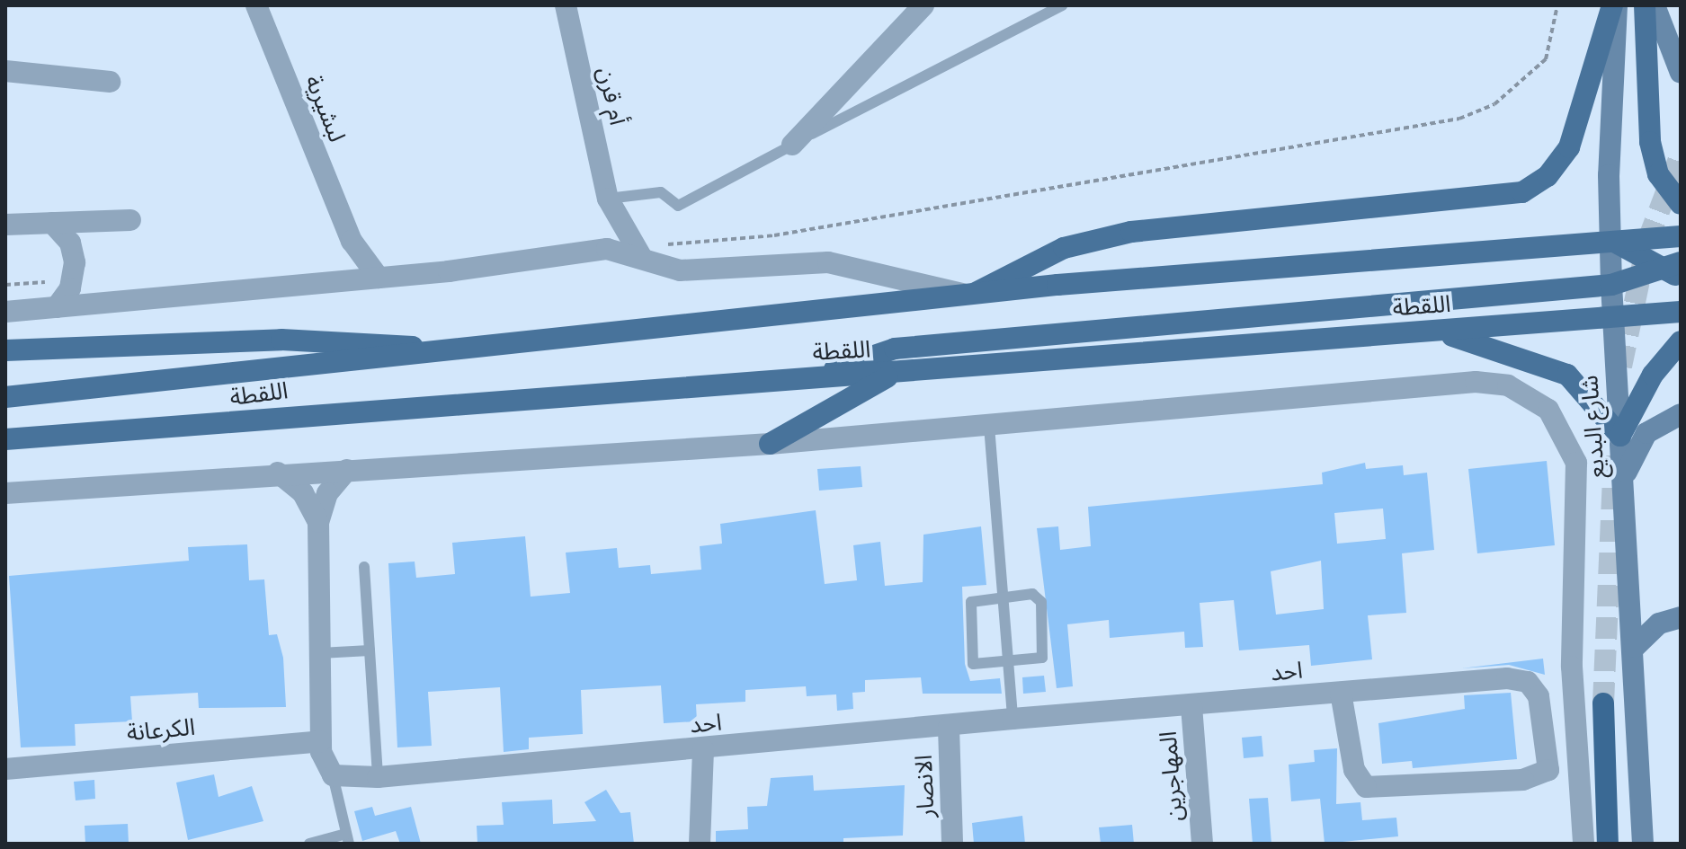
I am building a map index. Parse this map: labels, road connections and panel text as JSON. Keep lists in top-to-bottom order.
{
  "streets": {
    "main road": ["اللقطة", "شارع البديع"],
    "street": [
      "أم قرن",
      "لبشيرية",
      "احد",
      "الكرعانة",
      "المهاجرين",
      "الانصار"
    ]
  },
  "crossings": [
    ["أم قرن", "اللقطة"],
    ["لبشيرية", "اللقطة"],
    ["اللقطة", "شارع البديع"],
    ["احد", "المهاجرين"],
    ["احد", "الانصار"]
  ]
}
